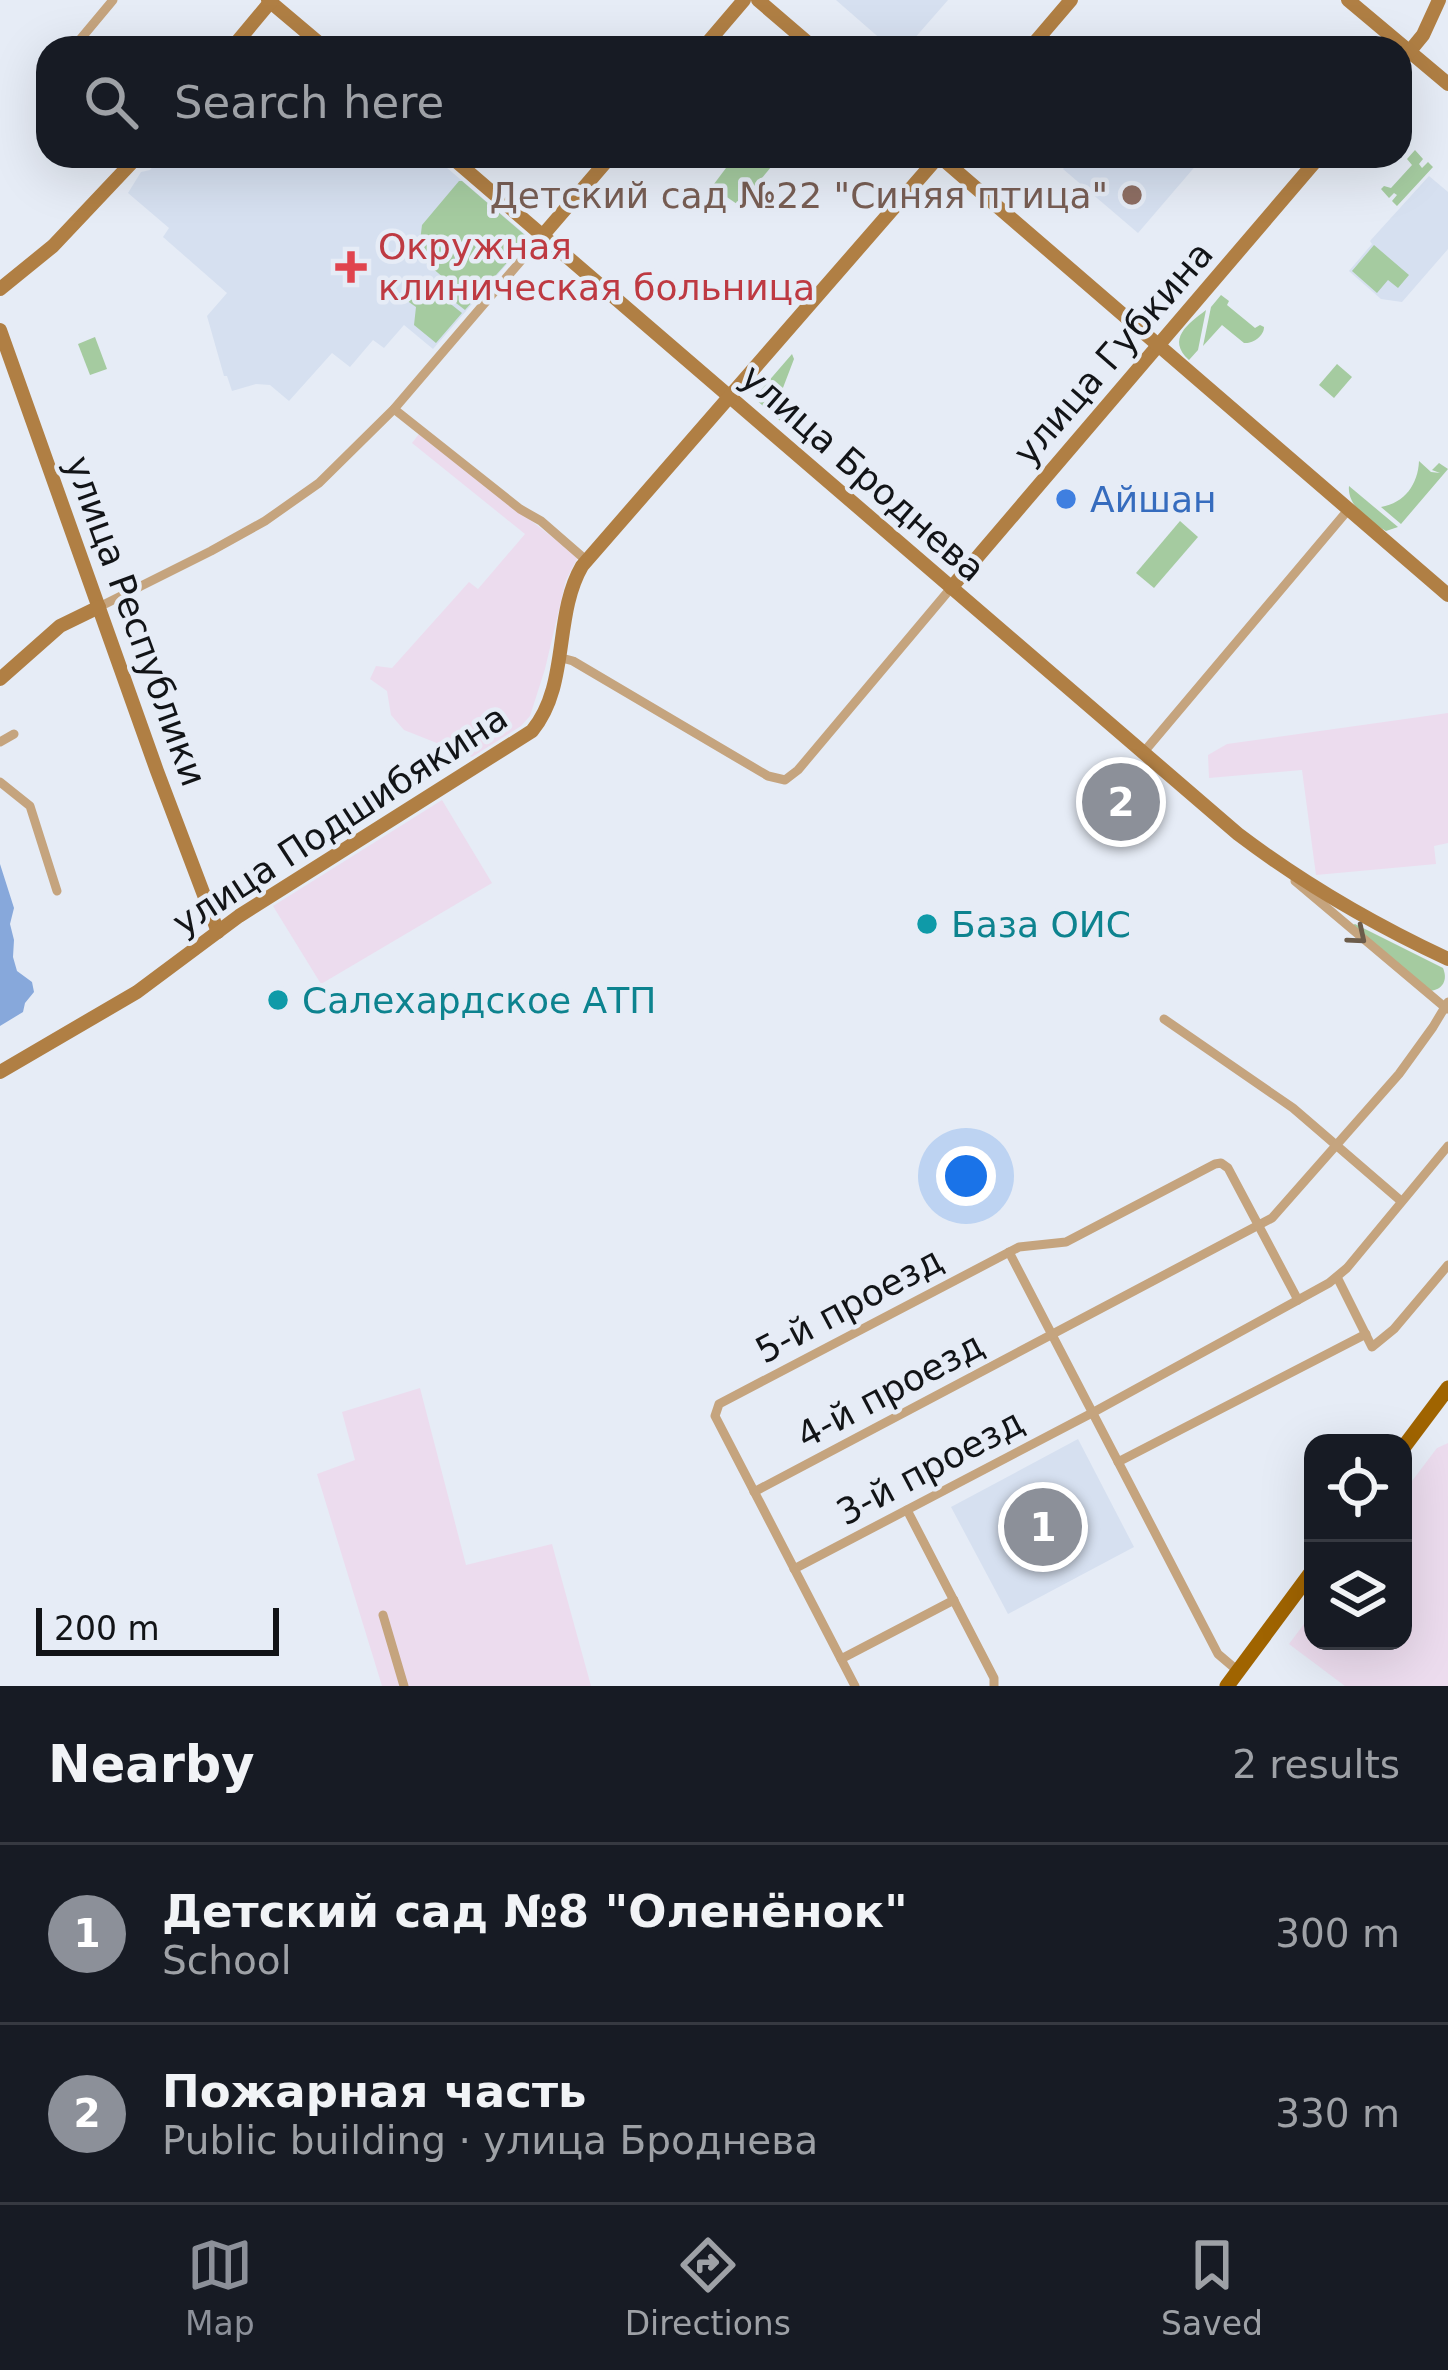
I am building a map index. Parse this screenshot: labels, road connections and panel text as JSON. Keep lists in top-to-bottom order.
{
  "streets": {
    "main road": [
      "улица Губкина",
      "улица Броднева",
      "улица Республики",
      "улица Подшибякина"
    ],
    "street": ["5-й проезд", "4-й проезд", "3-й проезд"]
  },
  "crossings": [
    ["улица Губкина", "улица Броднева"],
    ["улица Броднева", "улица Подшибякина"],
    ["улица Республики", "улица Подшибякина"],
    ["5-й проезд", "4-й проезд"]
  ],
  "places": {
    "other": [
      "Детский сад №22 \"Синяя птица\"",
      "Айшан",
      "База ОИС",
      "Салехардское АТП"
    ],
    "health": ["Окружная клиническая больница"]
  },
  "scale_bar": "200 m",
  "page": {
    "search": "Search here",
    "pins": ["2", "1"],
    "scale": "200 m",
    "heading": ["Nearby", "2 results"],
    "list": [
      {
        "mark": "1",
        "name": "Детский сад №8 \"Оленёнок\"",
        "note": "School",
        "value": "300 m"
      },
      {
        "mark": "2",
        "name": "Пожарная часть",
        "note": "Public building · улица Броднева",
        "value": "330 m"
      }
    ],
    "nav": ["Map", "Directions", "Saved"]
  }
}
